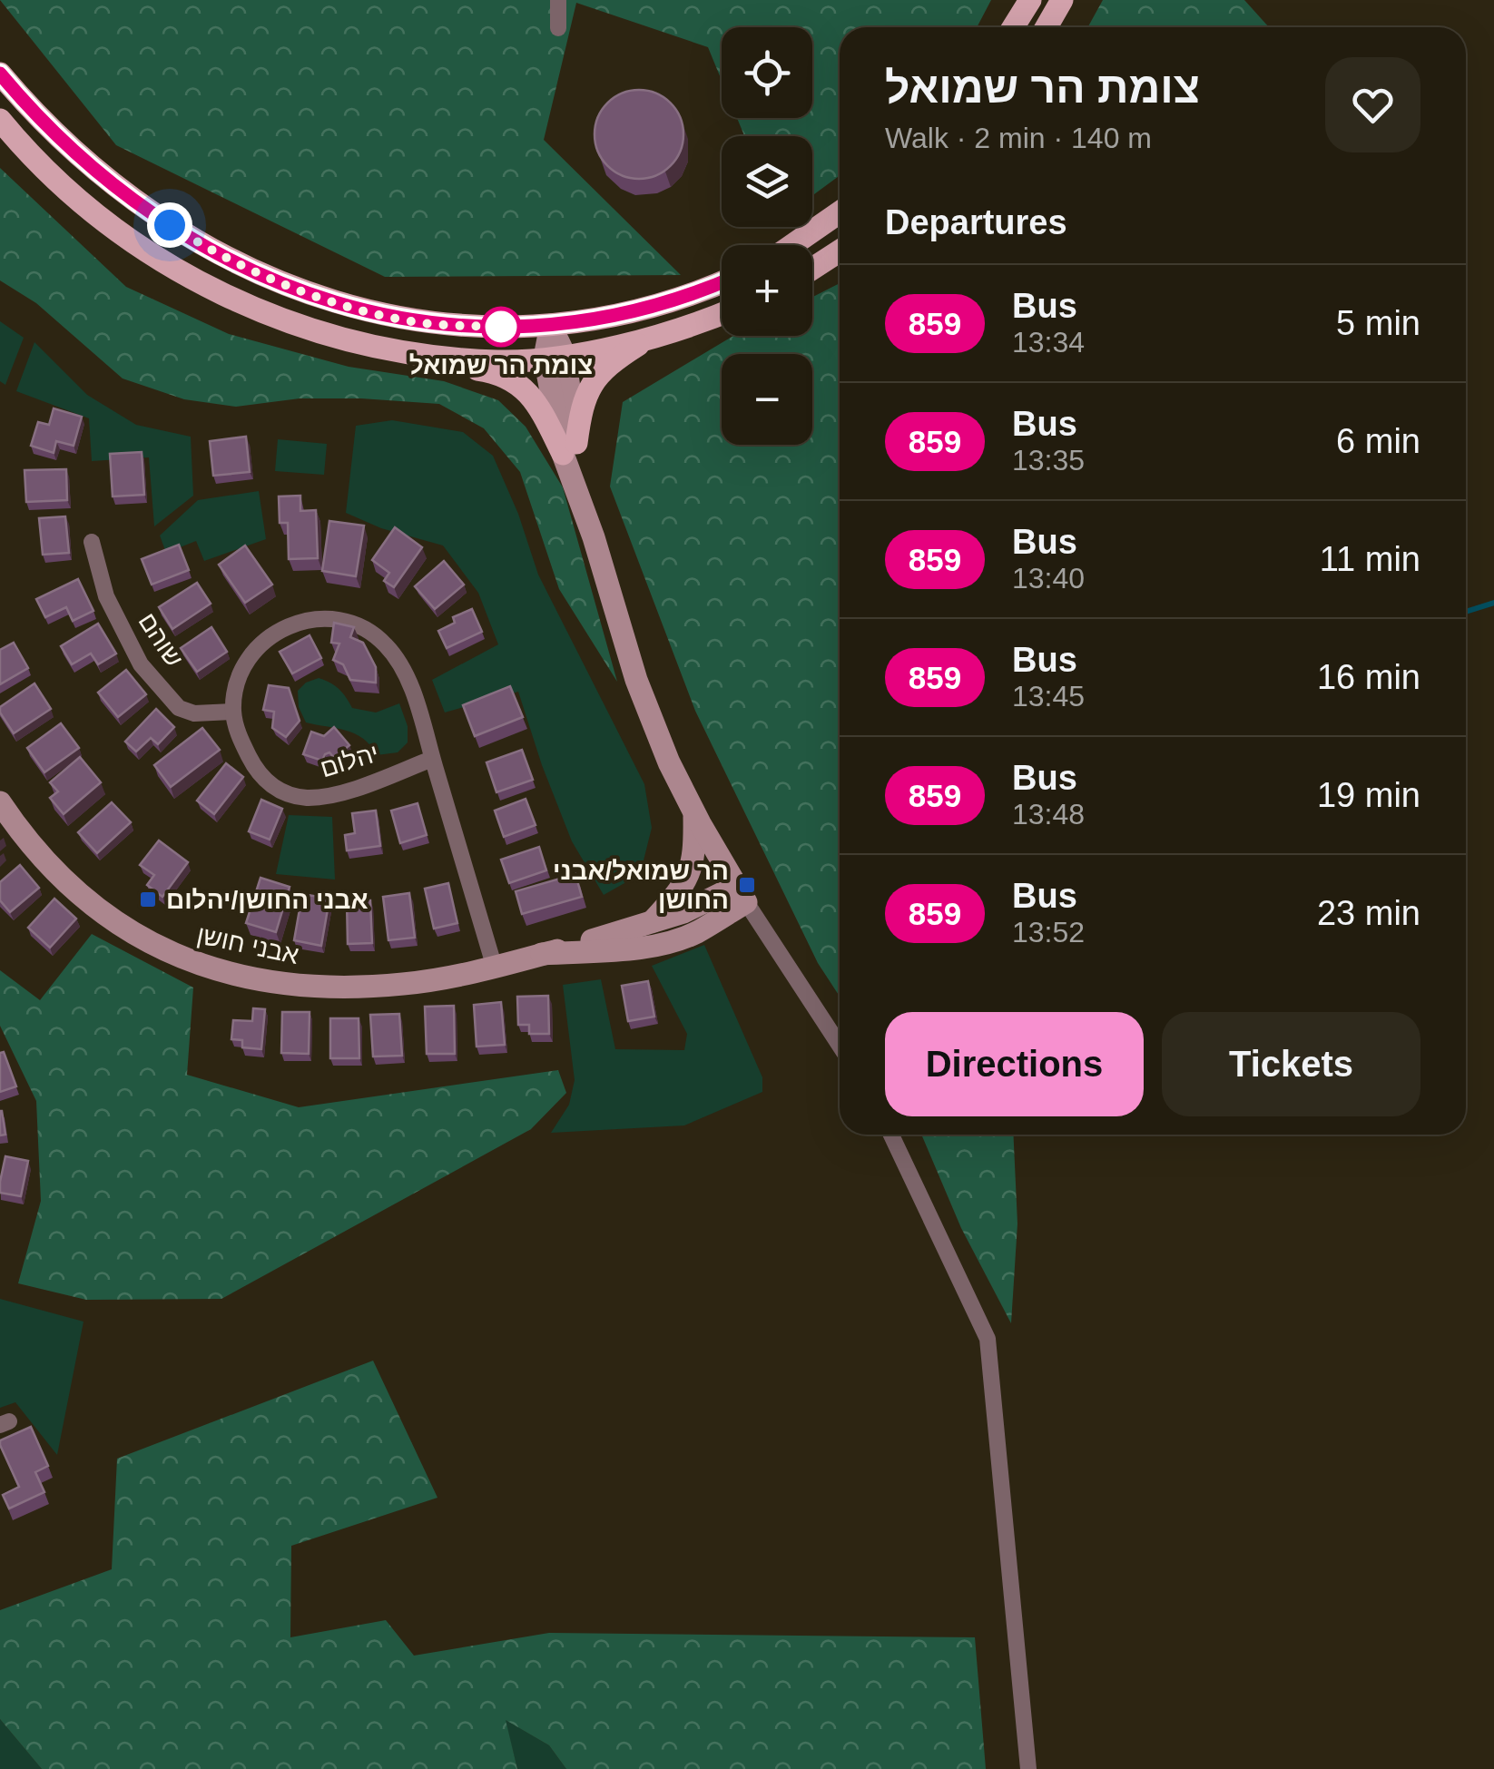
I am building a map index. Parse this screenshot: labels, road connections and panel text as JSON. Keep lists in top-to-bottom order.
{
  "streets": {
    "street": ["שוהם", "יהלום", "אבני חושן"]
  },
  "crossings": [
    ["שוהם", "יהלום"]
  ],
  "places": {
    "other": ["צומת הר שמואל"],
    "transit": ["הר שמואל/אבני החושן", "אבני החושן/יהלום"]
  },
  "lines": ["bus line 859"],
  "page": {
    "map_buttons": ["+", "−"],
    "heading": [
      ["צומת הר שמואל", "Walk · 2 min · 140 m"],
      "Departures"
    ],
    "list": [
      {
        "mark": "859",
        "name": "Bus",
        "note": "13:34",
        "value": "5 min"
      },
      {
        "mark": "859",
        "name": "Bus",
        "note": "13:35",
        "value": "6 min"
      },
      {
        "mark": "859",
        "name": "Bus",
        "note": "13:40",
        "value": "11 min"
      },
      {
        "mark": "859",
        "name": "Bus",
        "note": "13:45",
        "value": "16 min"
      },
      {
        "mark": "859",
        "name": "Bus",
        "note": "13:48",
        "value": "19 min"
      },
      {
        "mark": "859",
        "name": "Bus",
        "note": "13:52",
        "value": "23 min"
      }
    ],
    "buttons": ["Directions", "Tickets"]
  }
}
